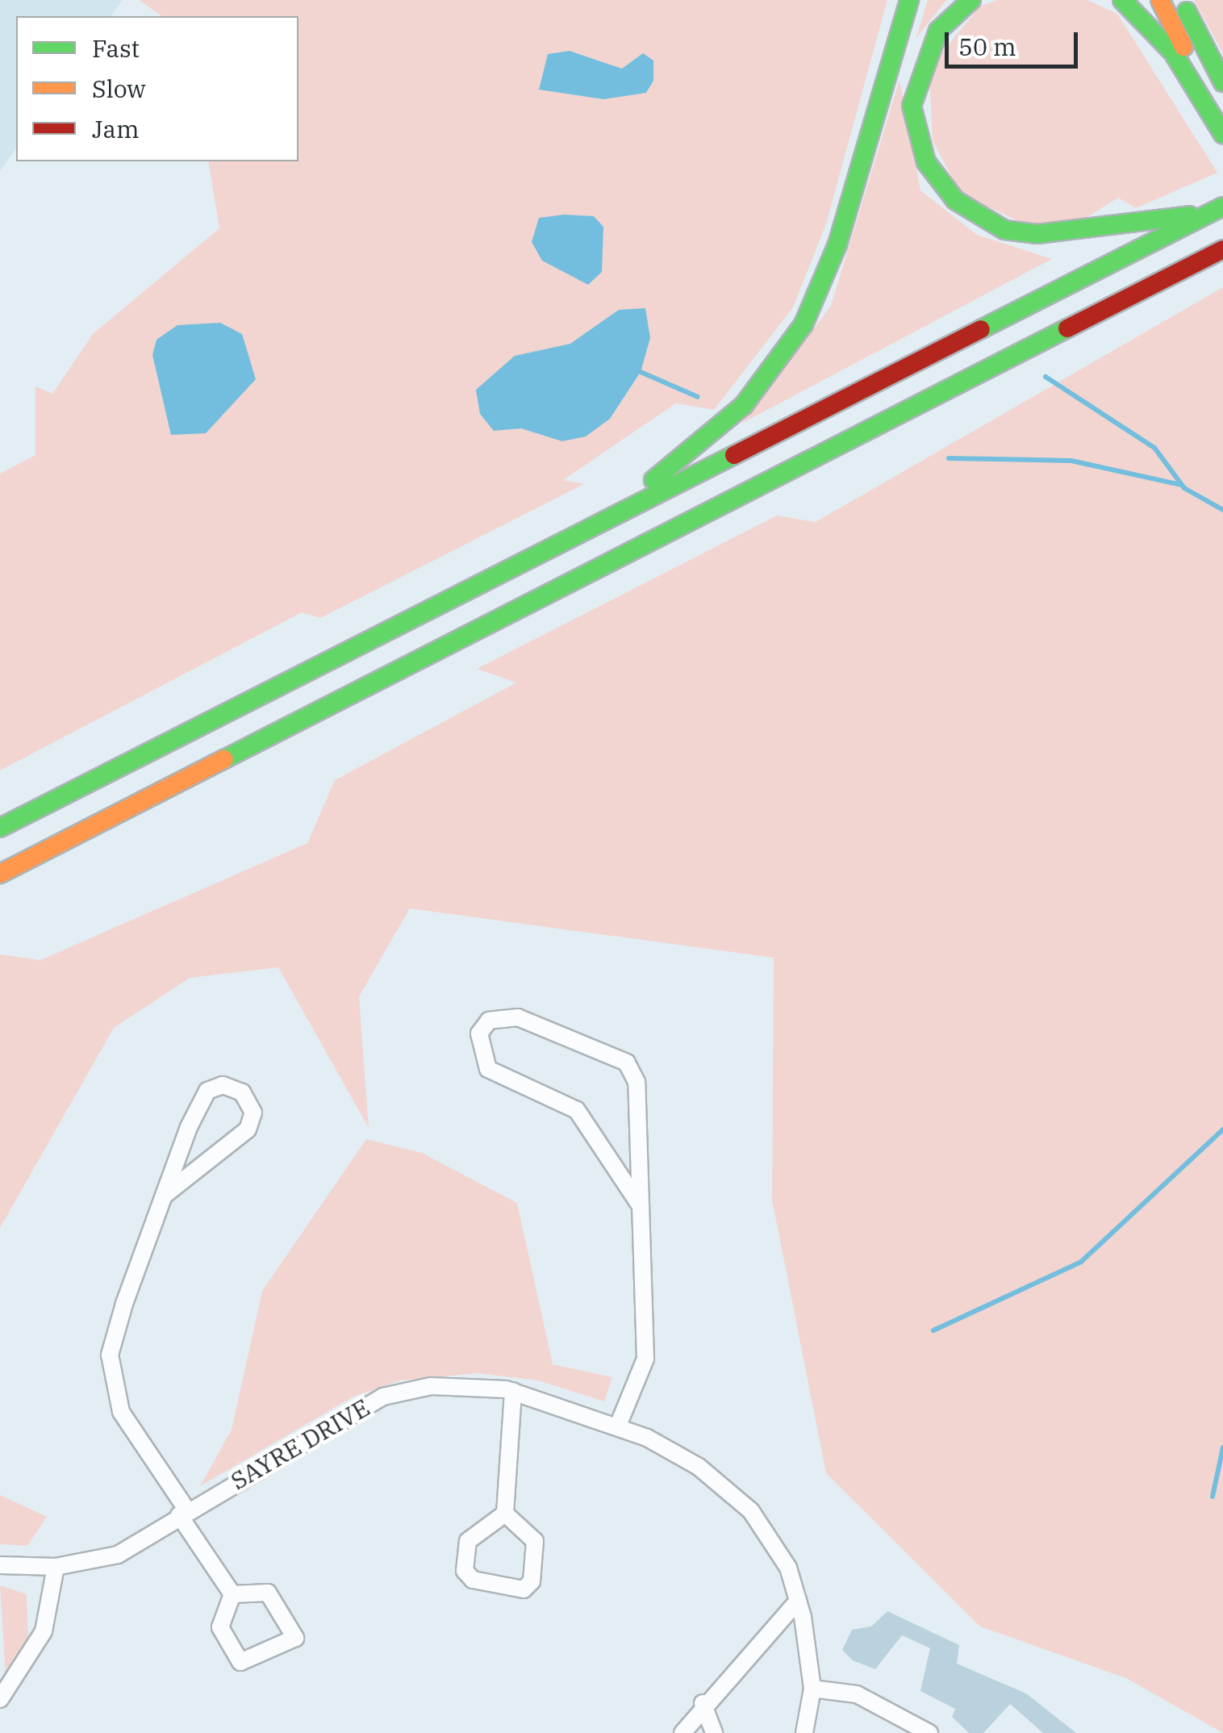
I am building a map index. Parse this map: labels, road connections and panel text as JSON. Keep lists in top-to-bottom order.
{
  "streets": {
    "street": ["SAYRE DRIVE"]
  },
  "legend": ["Fast", "Slow", "Jam"],
  "scale_bar": "50 m"
}
